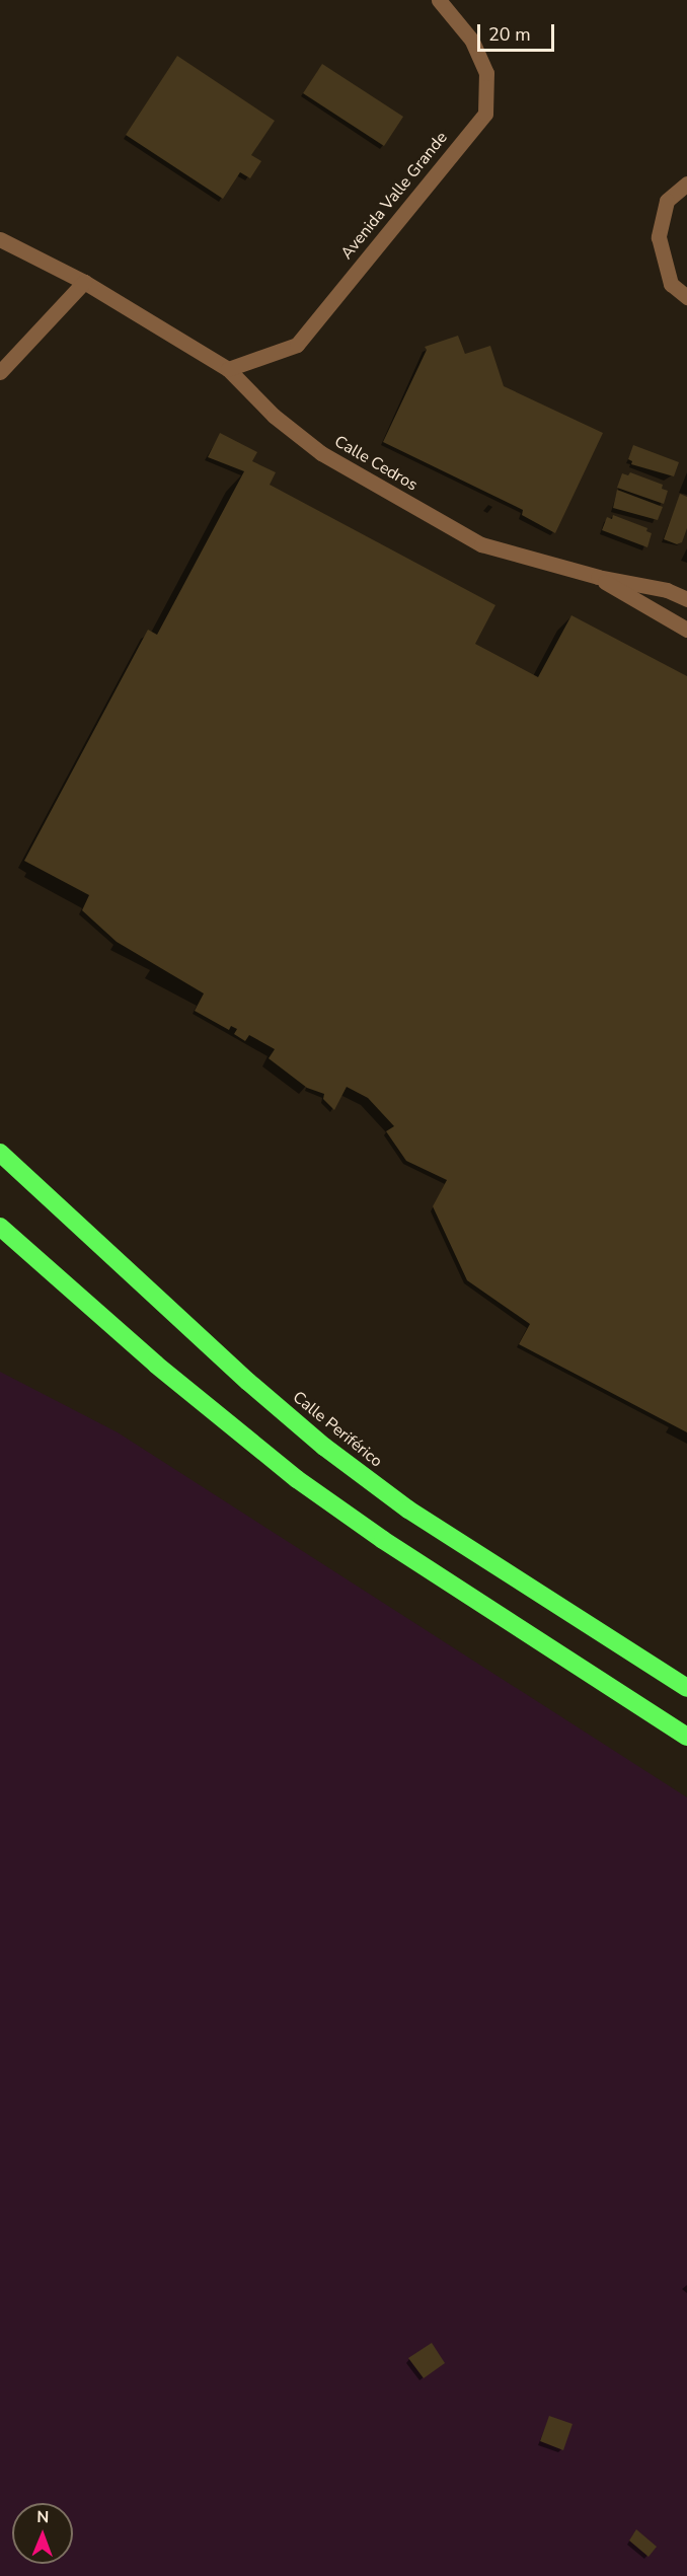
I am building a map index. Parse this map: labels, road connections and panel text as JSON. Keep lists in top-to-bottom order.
{
  "streets": {
    "highway": ["Calle Periférico"],
    "street": ["Avenida Valle Grande", "Calle Cedros"]
  },
  "crossings": [
    ["Avenida Valle Grande", "Calle Cedros"]
  ],
  "scale_bar": "20 m",
  "north": "top"
}
